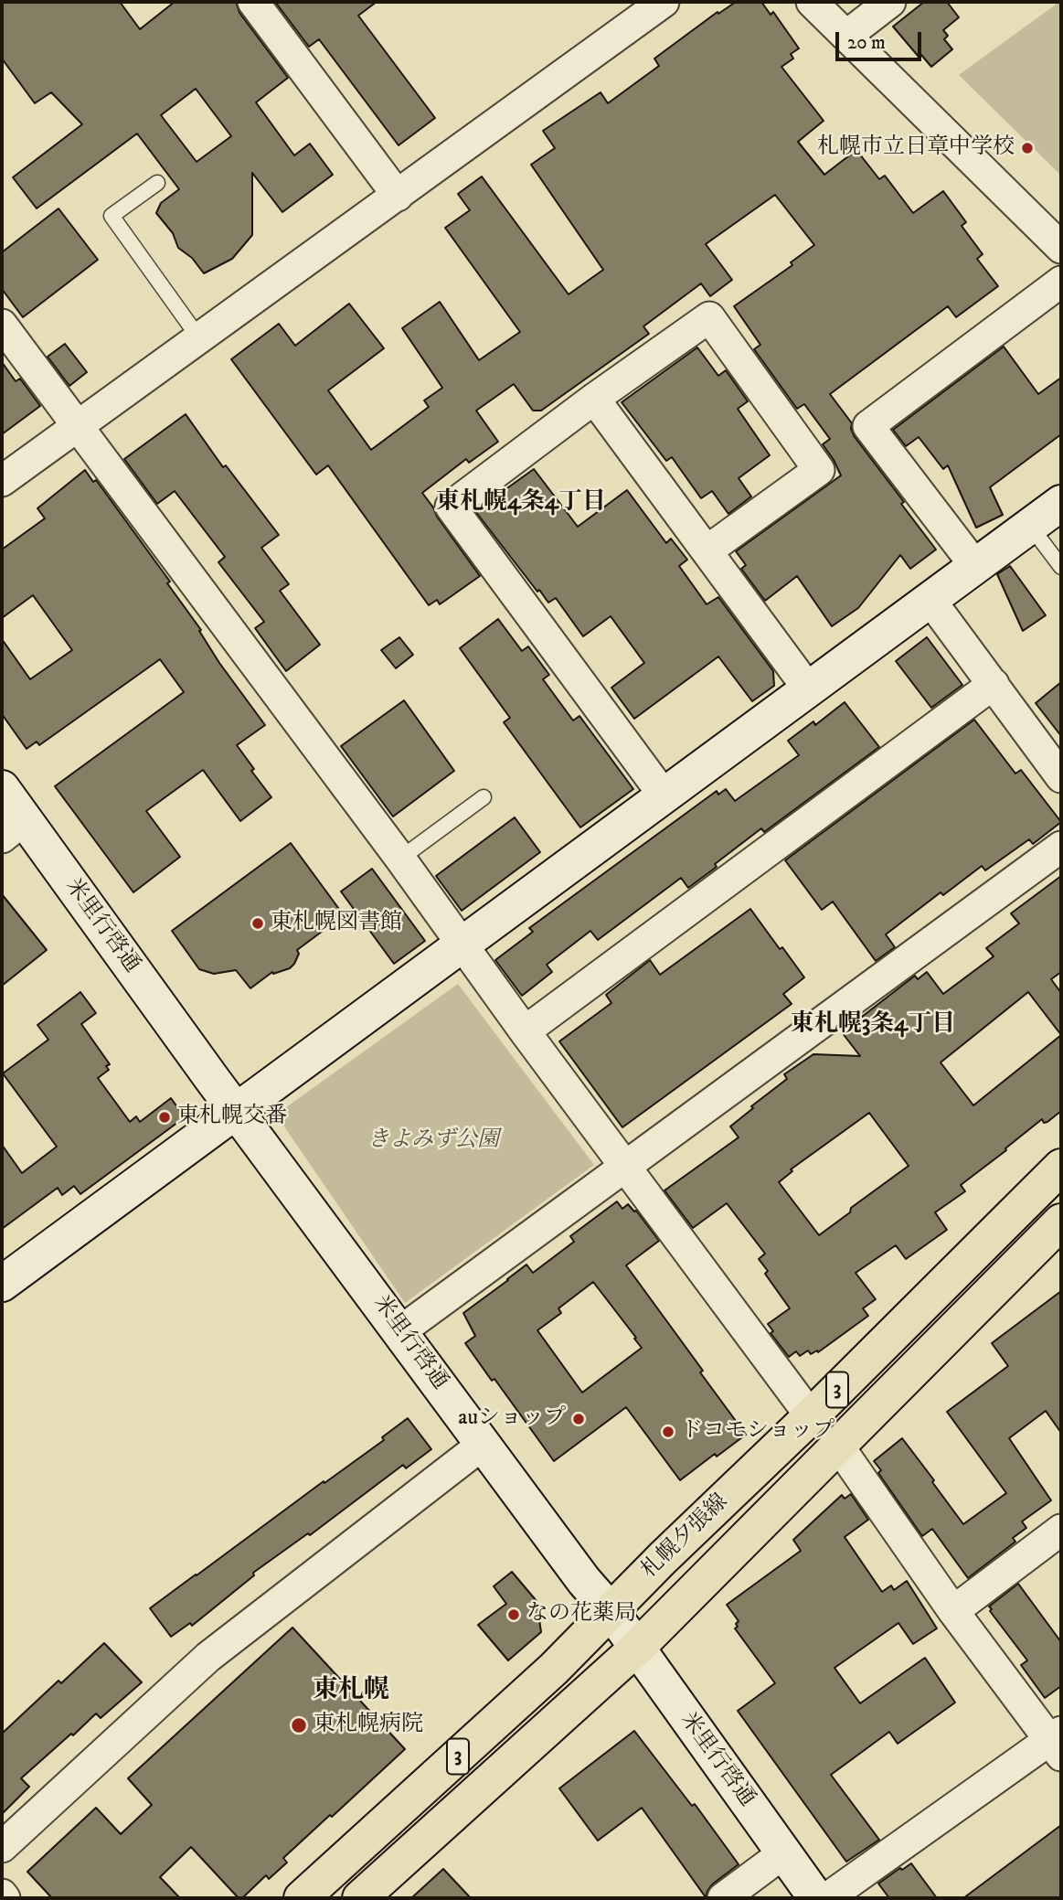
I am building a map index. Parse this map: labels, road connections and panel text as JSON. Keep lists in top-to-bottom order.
{
  "streets": {
    "main road": ["3", "札幌夕張線"],
    "street": ["米里行啓通"]
  },
  "crossings": [
    ["米里行啓通", "札幌夕張線"]
  ],
  "districts": ["東札幌4条4丁目", "東札幌3条4丁目", "東札幌"],
  "parks": ["きよみず公園"],
  "places": [
    "札幌市立日章中学校",
    "東札幌図書館",
    "東札幌交番",
    "auショップ",
    "ドコモショップ",
    "なの花薬局",
    "東札幌病院"
  ],
  "scale_bar": "20 m"
}
